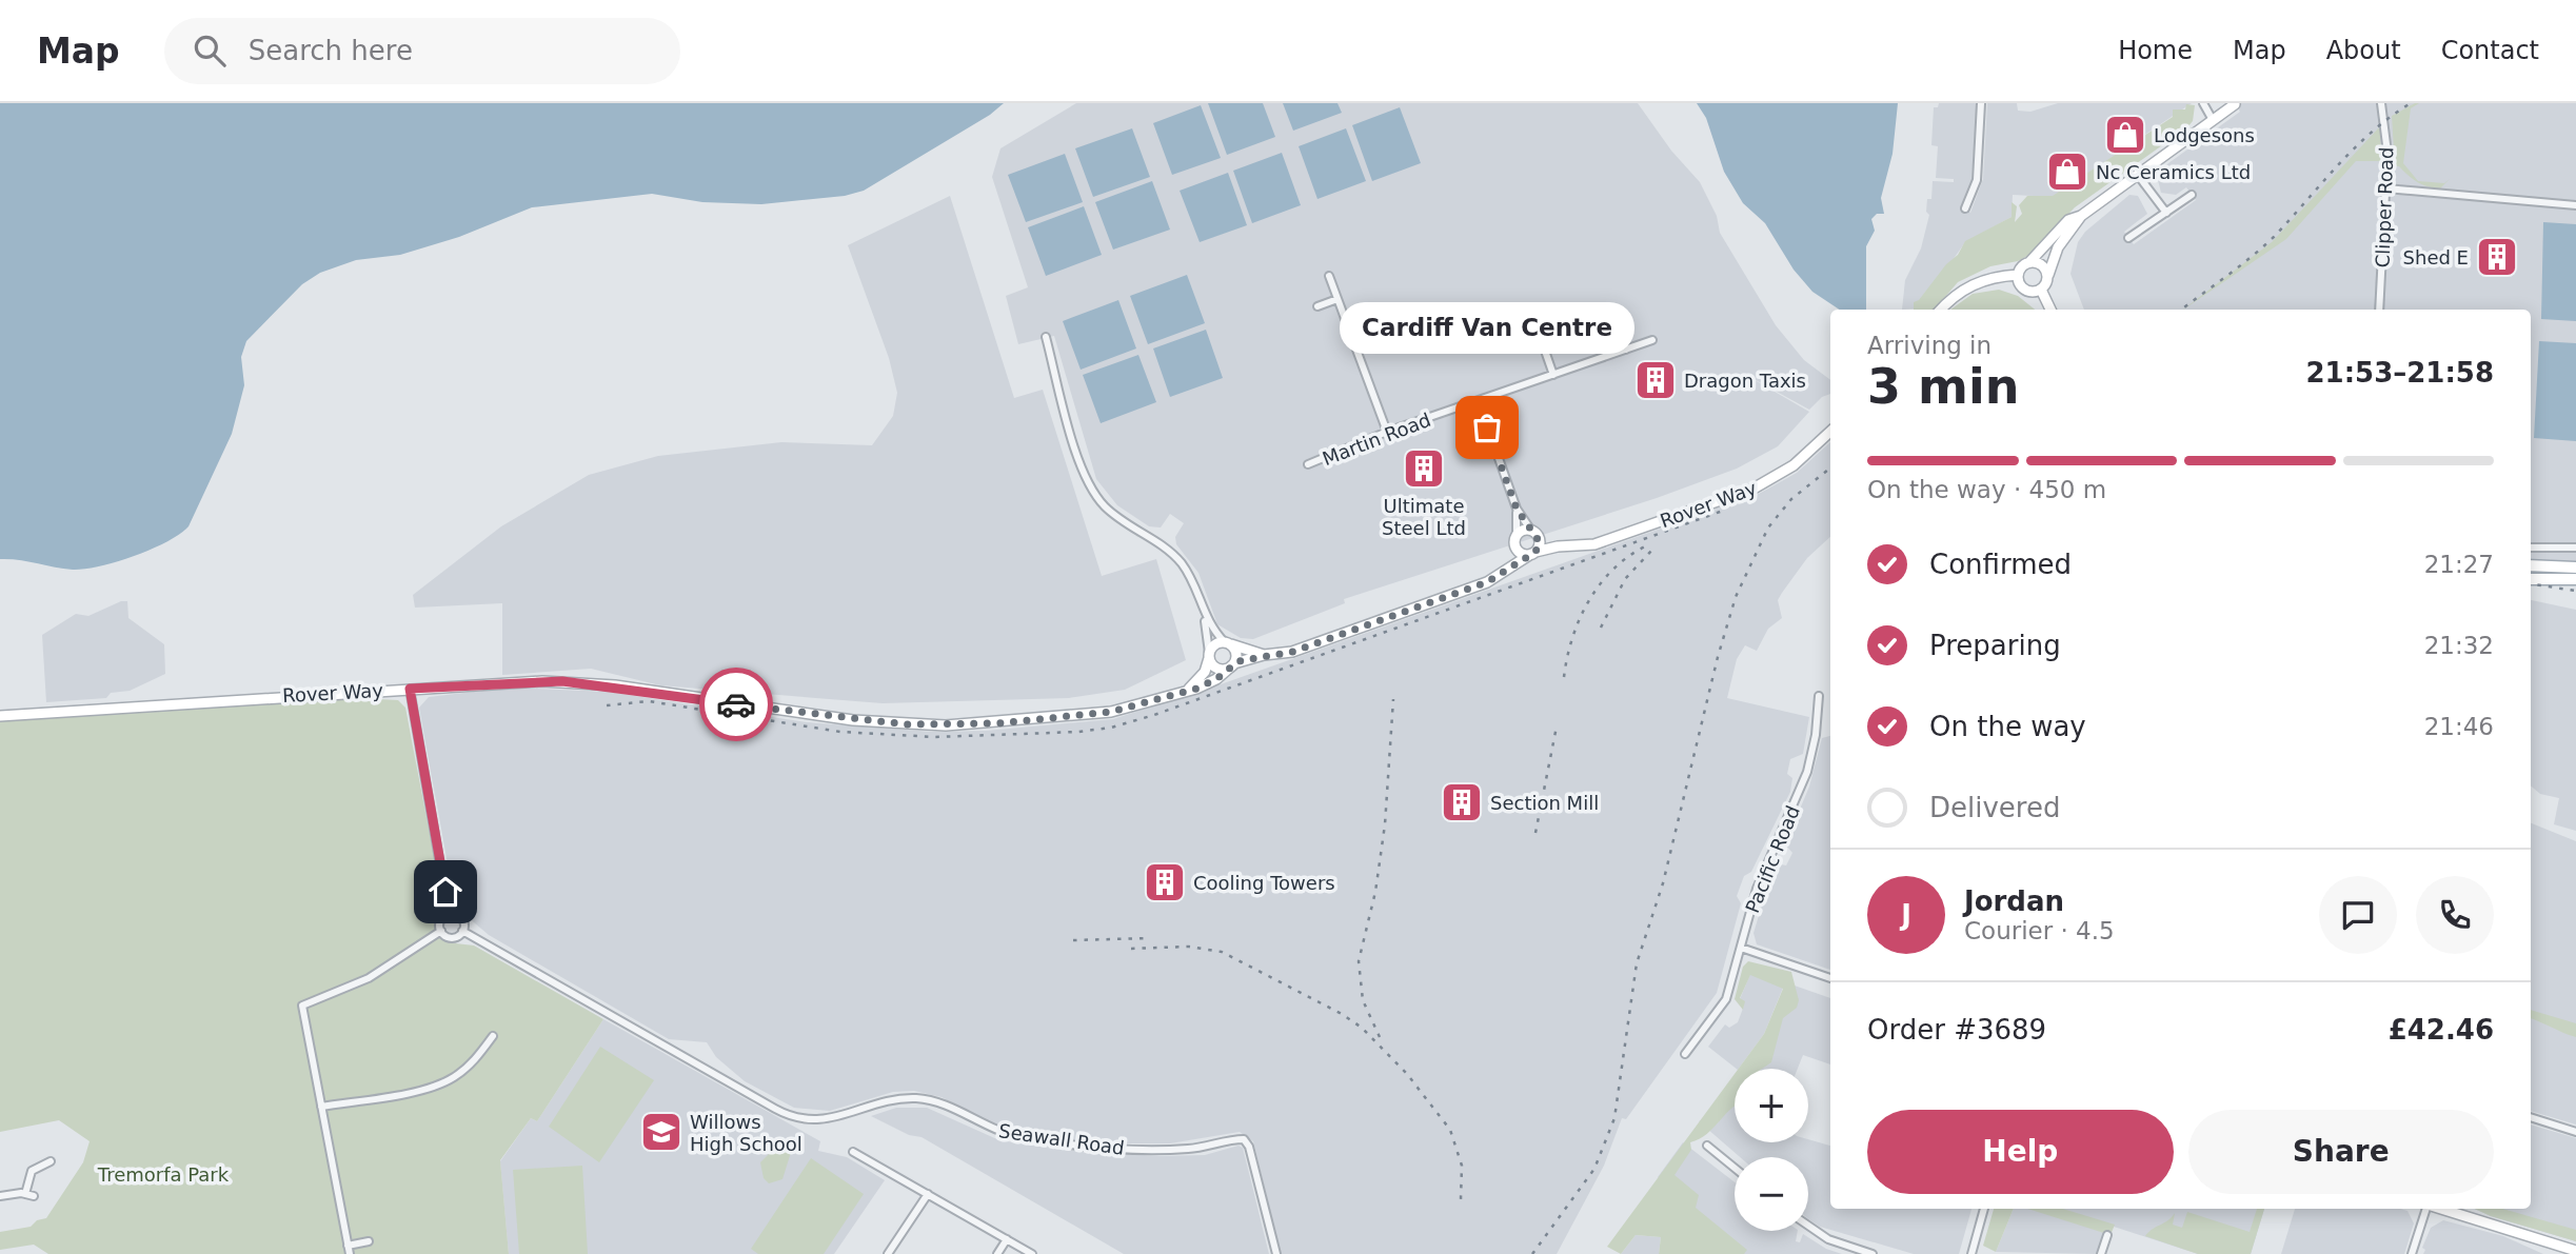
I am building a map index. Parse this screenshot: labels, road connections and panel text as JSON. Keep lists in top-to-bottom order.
{
  "streets": {
    "street": [
      "Clipper Road",
      "Martin Road",
      "Rover Way",
      "Pacific Road",
      "Seawall Road"
    ]
  },
  "parks": ["Tremorfa Park"],
  "places": {
    "shop": ["Lodgesons", "Nc Ceramics Ltd"],
    "building": [
      "Shed E",
      "Dragon Taxis",
      "Ultimate Steel Ltd",
      "Section Mill",
      "Cooling Towers"
    ],
    "other": ["Cardiff Van Centre"],
    "school or university": ["Willows High School"]
  },
  "page": {
    "header": "Map",
    "search": "Search here",
    "nav": [
      "Home",
      "Map",
      "About",
      "Contact"
    ],
    "bubble": "Cardiff Van Centre",
    "heading": ["3 min", "Arriving in", "21:53–21:58"],
    "panel": [
      "Jordan",
      "Courier · 4.5",
      "Order #3689",
      "£42.46"
    ],
    "bar": "On the way · 450 m",
    "list": [
      ["Confirmed", "21:27"],
      ["Preparing", "21:32"],
      ["On the way", "21:46"],
      "Delivered"
    ],
    "round": "J",
    "map_buttons": ["+", "−"],
    "buttons": ["Help", "Share"]
  }
}
